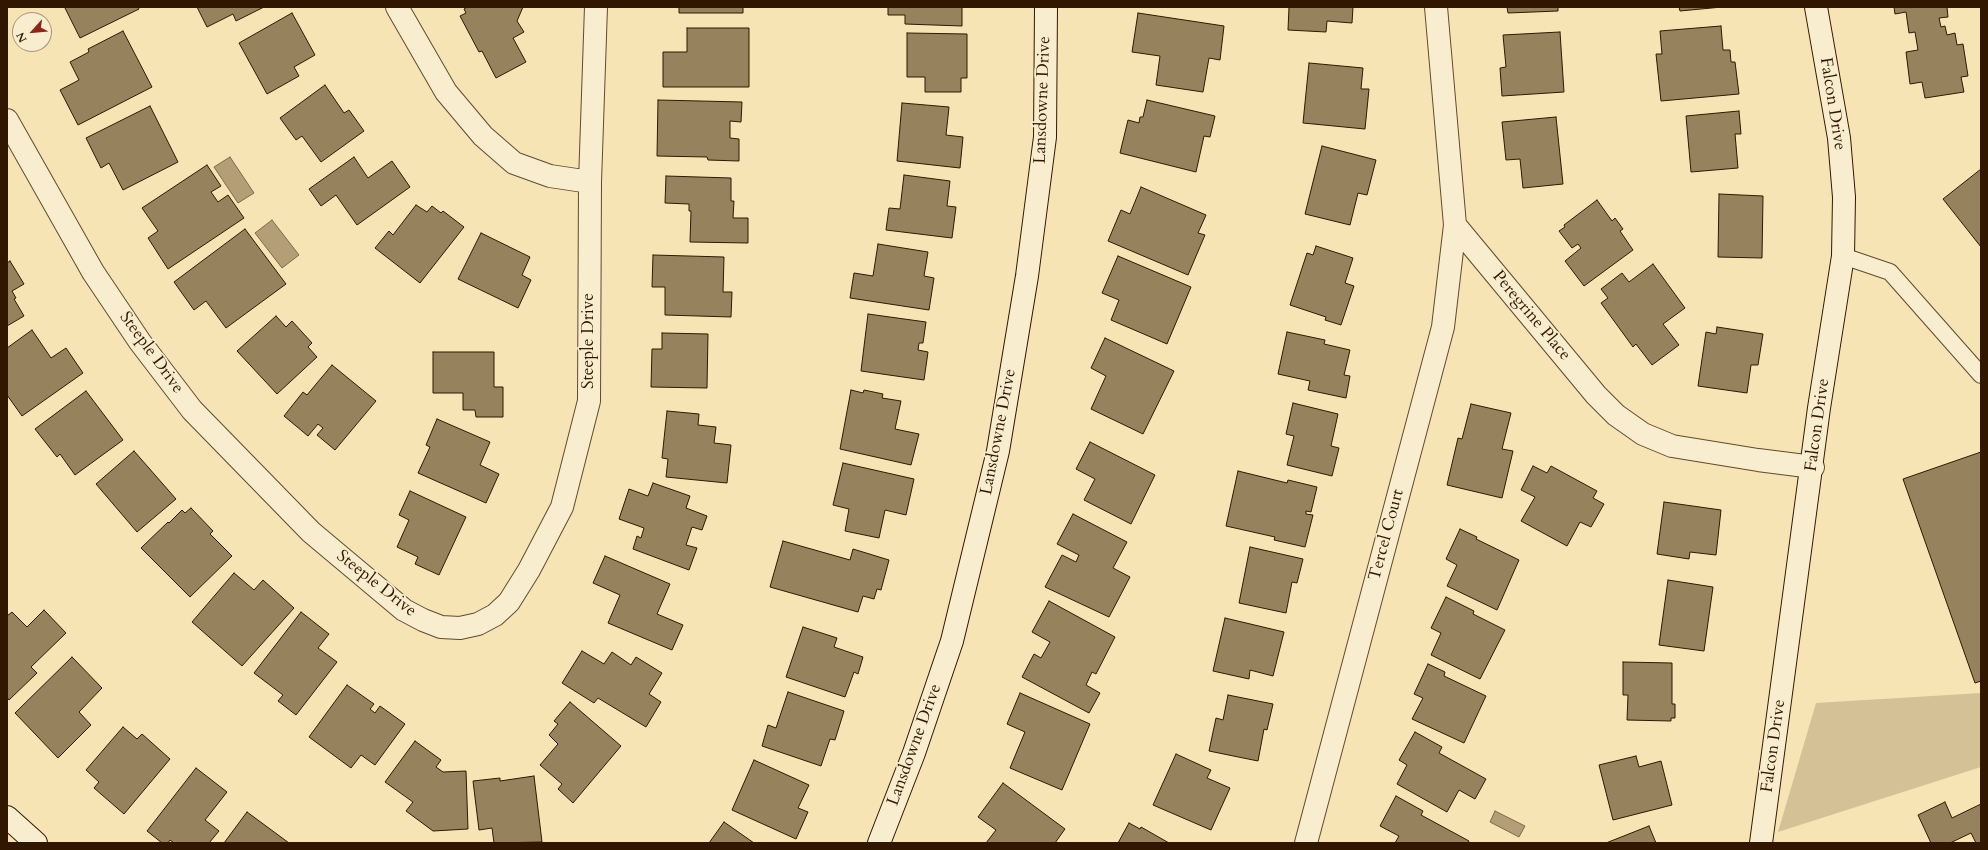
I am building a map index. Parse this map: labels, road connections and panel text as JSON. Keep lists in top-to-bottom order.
{
  "streets": {
    "street": [
      "Lansdowne Drive",
      "Falcon Drive",
      "Peregrine Place",
      "Steeple Drive",
      "Tercel Court"
    ]
  },
  "crossings": [
    ["Falcon Drive", "Peregrine Place"],
    ["Peregrine Place", "Tercel Court"]
  ],
  "north": "bottom left"
}
